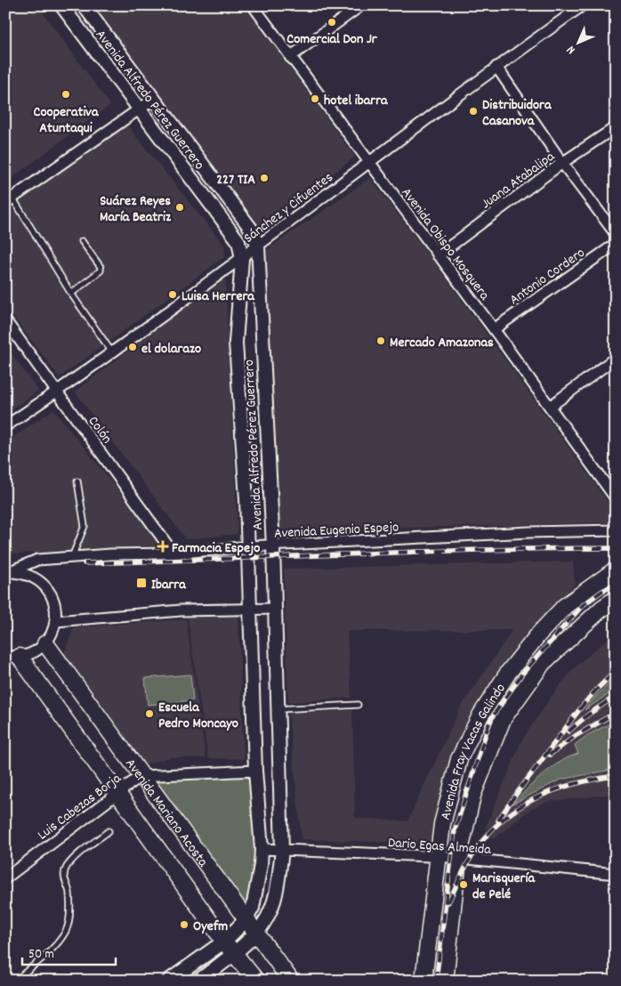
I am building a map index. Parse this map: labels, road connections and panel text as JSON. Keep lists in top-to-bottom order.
{
  "streets": {
    "main road": ["Avenida Fray Vacas Galindo", "Avenida Mariano Acosta"],
    "street": [
      "Avenida Alfredo Pérez Guerrero",
      "Juana Atabalipa",
      "Sánchez y Cifuentes",
      "Avenida Obispo Mosquera",
      "Antonio Cordero",
      "Colón",
      "Avenida Eugenio Espejo",
      "Luis Cabezas Borja",
      "Dario Egas Almeida"
    ]
  },
  "crossings": [
    ["Avenida Alfredo Pérez Guerrero", "Sánchez y Cifuentes"],
    ["Avenida Alfredo Pérez Guerrero", "Avenida Eugenio Espejo"],
    ["Avenida Alfredo Pérez Guerrero", "Luis Cabezas Borja"],
    ["Avenida Alfredo Pérez Guerrero", "Avenida Mariano Acosta"],
    ["Avenida Alfredo Pérez Guerrero", "Dario Egas Almeida"],
    ["Juana Atabalipa", "Avenida Obispo Mosquera"],
    ["Sánchez y Cifuentes", "Avenida Obispo Mosquera"],
    ["Sánchez y Cifuentes", "Colón"],
    ["Avenida Obispo Mosquera", "Antonio Cordero"],
    ["Colón", "Avenida Eugenio Espejo"],
    ["Avenida Fray Vacas Galindo", "Dario Egas Almeida"],
    ["Luis Cabezas Borja", "Avenida Mariano Acosta"]
  ],
  "places": {
    "other": [
      "Comercial Don Jr",
      "Cooperativa Atuntaqui",
      "hotel ibarra",
      "Distribuidora Casanova",
      "227 TIA",
      "Suárez Reyes María Beatriz",
      "Luisa Herrera",
      "Mercado Amazonas",
      "el dolarazo",
      "Escuela Pedro Moncayo",
      "Marisquería de Pelé",
      "Oyefm"
    ],
    "health": ["Farmacia Espejo"],
    "transit": ["Ibarra"]
  },
  "scale_bar": "50 m",
  "north": "bottom left"
}
